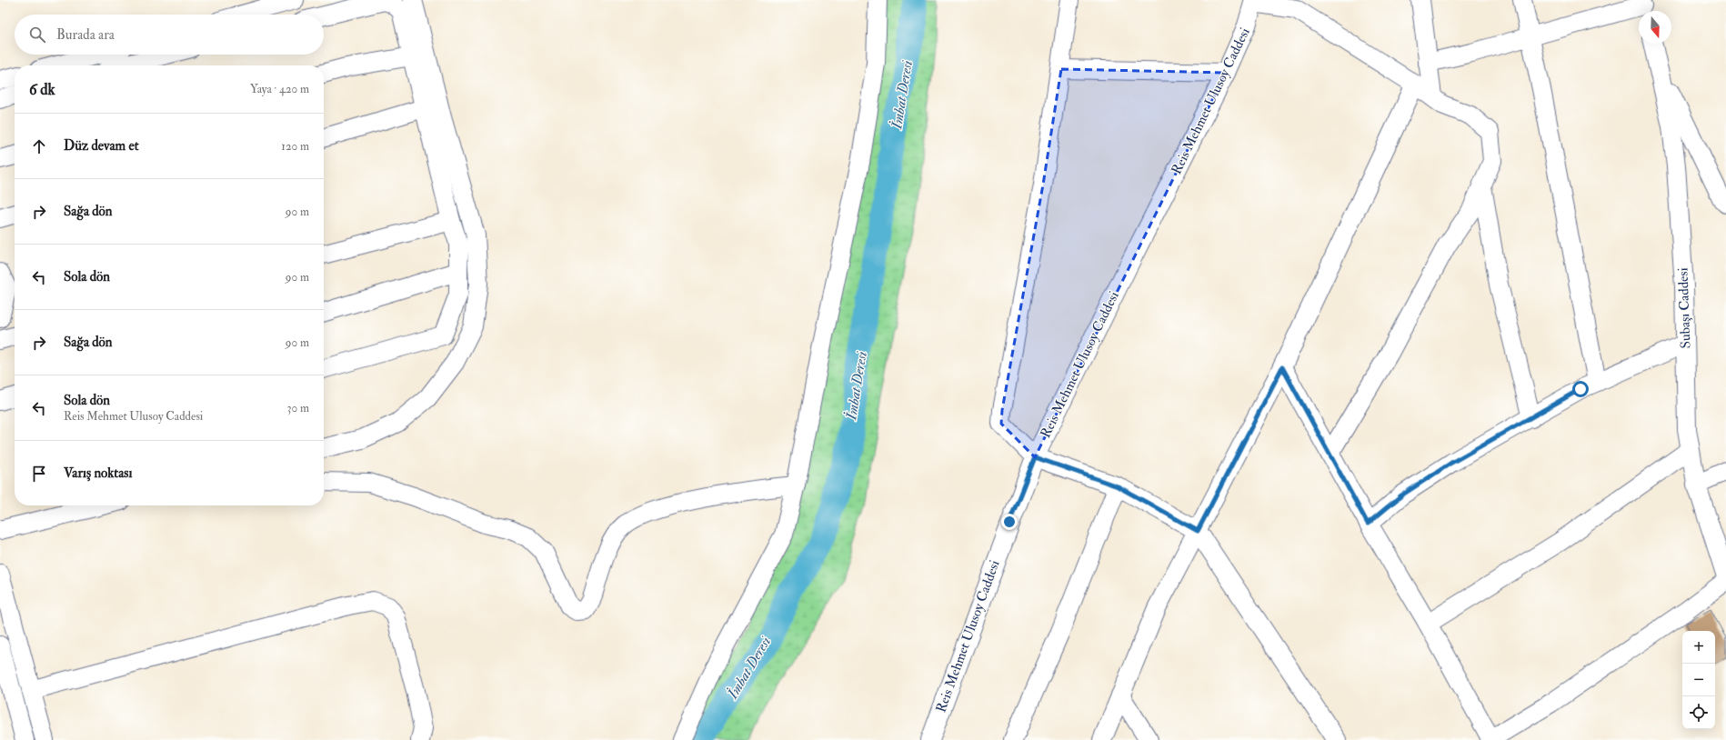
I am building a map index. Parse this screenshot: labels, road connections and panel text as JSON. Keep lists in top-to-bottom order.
{
  "streets": {
    "street": ["Reis Mehmet Ulusoy Caddesi", "Subaşı Caddesi"]
  },
  "water": ["İmbat Deresi"],
  "north": "bottom",
  "page": {
    "search": "Burada ara",
    "heading": ["6 dk", "Yaya · 420 m"],
    "list": [
      ["Düz devam et", "120 m"],
      ["Sağa dön", "90 m"],
      ["Sola dön", "90 m"],
      ["Sağa dön", "90 m"],
      ["Sola dön", "Reis Mehmet Ulusoy Caddesi", "30 m"],
      "Varış noktası"
    ],
    "map_buttons": ["+", "−"]
  }
}
